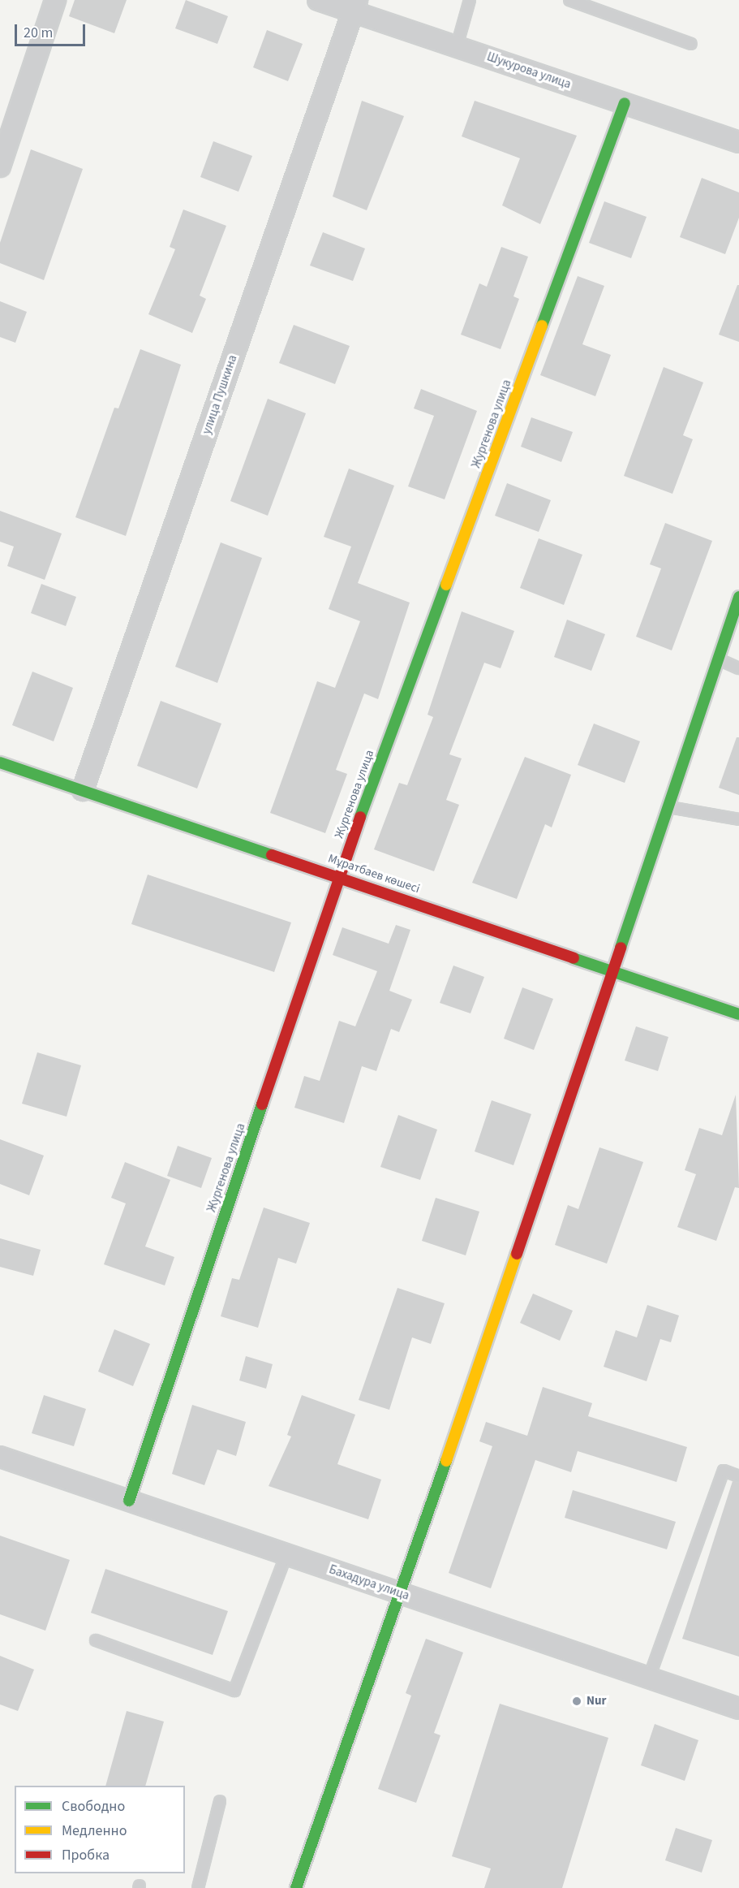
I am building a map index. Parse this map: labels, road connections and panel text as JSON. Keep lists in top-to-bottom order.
{
  "streets": {
    "street": [
      "Шукурова улица",
      "улица Пушкина",
      "Жургенова улица",
      "Мұратбаев көшесі",
      "Бахадура улица"
    ]
  },
  "crossings": [
    ["Шукурова улица", "улица Пушкина"],
    ["Шукурова улица", "Жургенова улица"],
    ["улица Пушкина", "Мұратбаев көшесі"],
    ["Жургенова улица", "Мұратбаев көшесі"],
    ["Жургенова улица", "Бахадура улица"]
  ],
  "places": ["Nur"],
  "legend": ["Свободно", "Медленно", "Пробка"],
  "scale_bar": "20 m"
}
